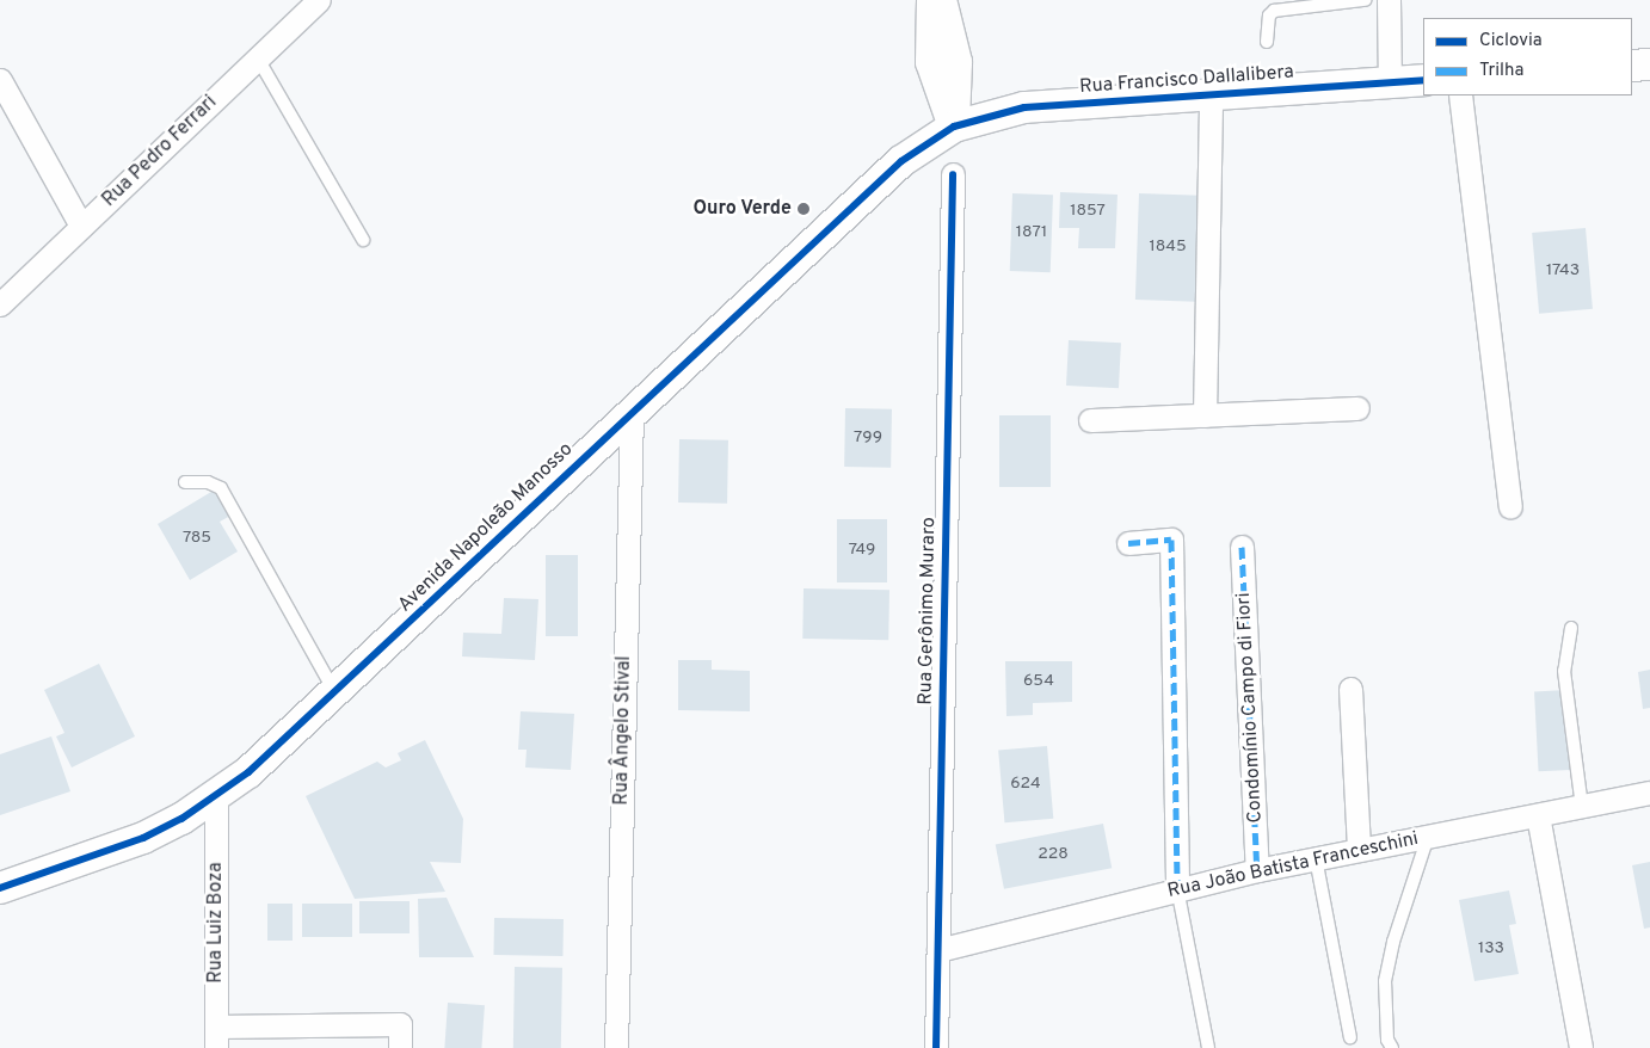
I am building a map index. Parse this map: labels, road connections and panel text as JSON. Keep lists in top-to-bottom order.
{
  "streets": {
    "street": [
      "Rua Francisco Dallalibera",
      "Rua Pedro Ferrari",
      "Avenida Napoleão Manosso",
      "Rua Gerônimo Muraro",
      "Condomínio Campo di Fiori",
      "Rua Ângelo Stival",
      "Rua João Batista Franceschini",
      "Rua Luiz Boza"
    ]
  },
  "crossings": [
    ["Rua Francisco Dallalibera", "Avenida Napoleão Manosso"],
    ["Avenida Napoleão Manosso", "Rua Ângelo Stival"],
    ["Avenida Napoleão Manosso", "Rua Luiz Boza"],
    ["Rua Gerônimo Muraro", "Rua João Batista Franceschini"],
    ["Condomínio Campo di Fiori", "Rua João Batista Franceschini"]
  ],
  "places": ["Ouro Verde"],
  "house_numbers": [
    "1857",
    "1871",
    "1845",
    "1743",
    "799",
    "785",
    "749",
    "654",
    "624",
    "228",
    "133"
  ],
  "legend": ["Ciclovia", "Trilha"]
}
